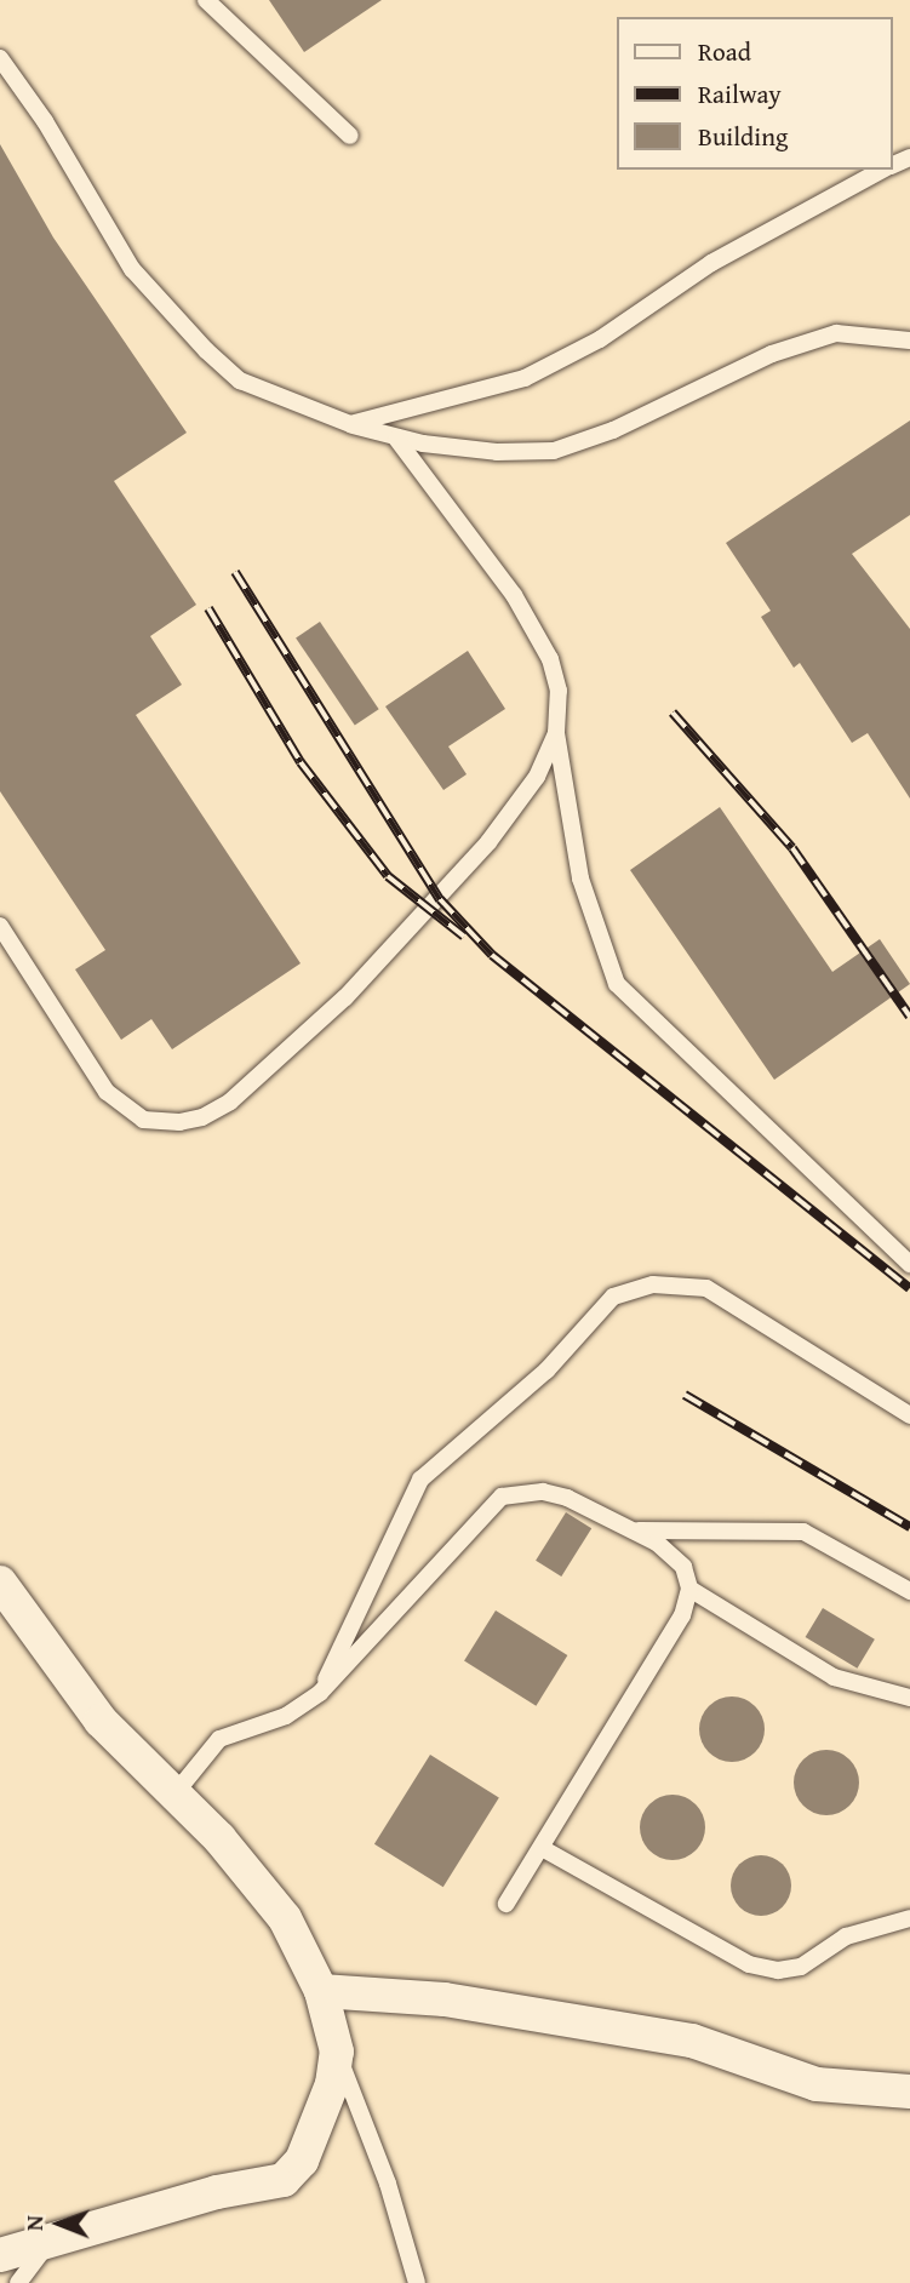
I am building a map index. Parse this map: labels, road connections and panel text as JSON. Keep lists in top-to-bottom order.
{
  "legend": ["Road", "Railway", "Building"],
  "north": "left"
}
